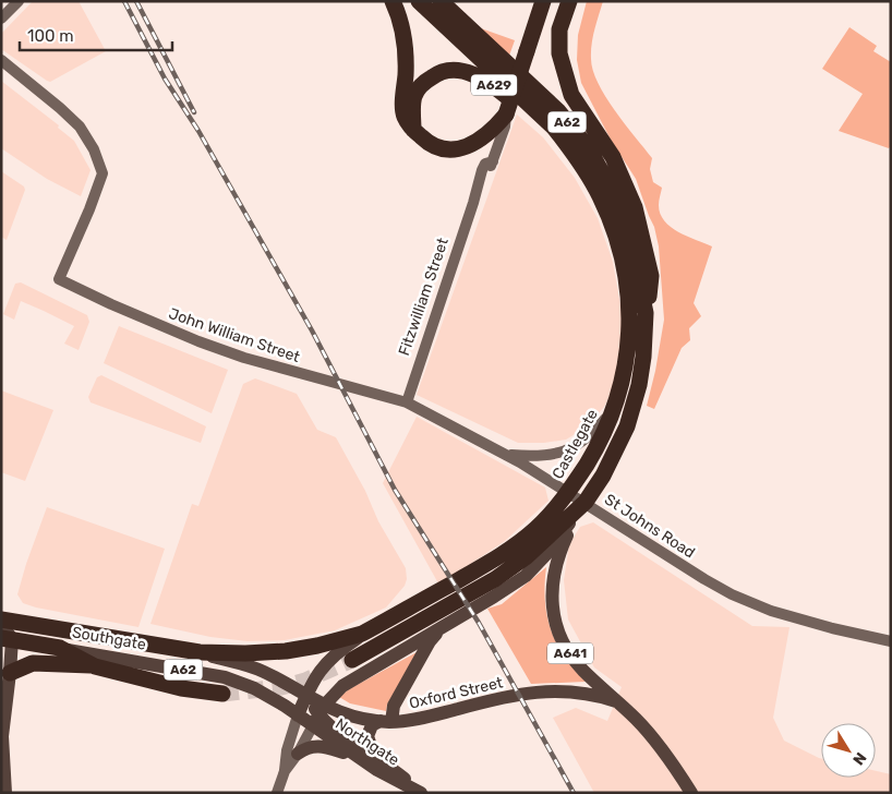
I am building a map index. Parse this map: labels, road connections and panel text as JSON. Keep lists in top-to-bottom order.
{
  "streets": {
    "highway": [
      "A629",
      "A62",
      "Castlegate",
      "Southgate"
    ],
    "main road": ["A641", "Oxford Street", "Northgate"],
    "street": ["Fitzwilliam Street", "John William Street", "St Johns Road"]
  },
  "crossings": [
    ["A629", "Fitzwilliam Street"],
    ["A629", "Castlegate"],
    ["A62", "St Johns Road"],
    ["A62", "Southgate"],
    ["A62", "A641"],
    ["A62", "Oxford Street"],
    ["A62", "Northgate"],
    ["Fitzwilliam Street", "John William Street"],
    ["Fitzwilliam Street", "St Johns Road"],
    ["John William Street", "St Johns Road"],
    ["Castlegate", "St Johns Road"],
    ["Castlegate", "Southgate"],
    ["Castlegate", "Northgate"],
    ["St Johns Road", "A641"],
    ["Southgate", "Northgate"],
    ["A641", "Oxford Street"],
    ["Oxford Street", "Northgate"]
  ],
  "scale_bar": "100 m",
  "north": "bottom right"
}
